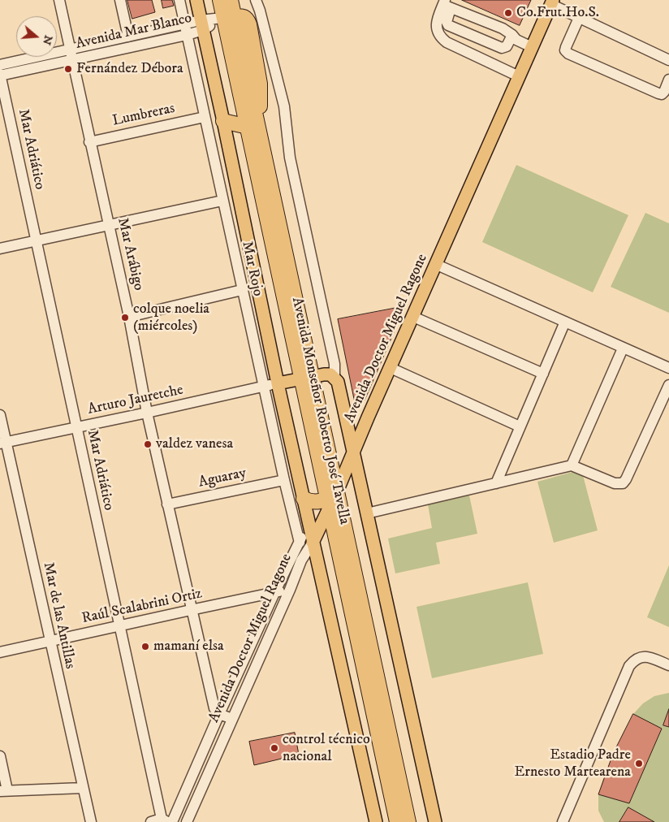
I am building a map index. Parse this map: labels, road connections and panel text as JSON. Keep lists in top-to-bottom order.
{
  "streets": {
    "highway": ["Avenida Monseñor Roberto José Tavella"],
    "main road": ["Avenida Doctor Miguel Ragone"],
    "street": [
      "Avenida Mar Blanco",
      "Lumbreras",
      "Mar Adriático",
      "Mar Arábigo",
      "Mar Rojo",
      "Arturo Jauretche",
      "Aguaray",
      "Raúl Scalabrini Ortiz",
      "Mar de las Antillas"
    ]
  },
  "crossings": [
    ["Avenida Mar Blanco", "Mar Adriático"],
    ["Avenida Mar Blanco", "Mar Arábigo"],
    ["Avenida Mar Blanco", "Mar Rojo"],
    ["Avenida Mar Blanco", "Avenida Monseñor Roberto José Tavella"],
    ["Lumbreras", "Mar Arábigo"],
    ["Lumbreras", "Mar Rojo"],
    ["Mar Adriático", "Arturo Jauretche"],
    ["Mar Adriático", "Raúl Scalabrini Ortiz"],
    ["Mar Arábigo", "Avenida Doctor Miguel Ragone"],
    ["Mar Arábigo", "Arturo Jauretche"],
    ["Mar Arábigo", "Aguaray"],
    ["Mar Arábigo", "Raúl Scalabrini Ortiz"],
    ["Mar Rojo", "Avenida Doctor Miguel Ragone"],
    ["Mar Rojo", "Arturo Jauretche"],
    ["Mar Rojo", "Aguaray"],
    ["Avenida Doctor Miguel Ragone", "Avenida Monseñor Roberto José Tavella"],
    ["Avenida Doctor Miguel Ragone", "Raúl Scalabrini Ortiz"],
    ["Arturo Jauretche", "Mar de las Antillas"],
    ["Raúl Scalabrini Ortiz", "Mar de las Antillas"]
  ],
  "places": [
    "Co.Frut.Ho.S.",
    "Fernández Débora",
    "colque noelia (miércoles)",
    "valdez vanesa",
    "mamaní elsa",
    "control técnico nacional",
    "Estadio Padre Ernesto Martearena"
  ],
  "north": "right"
}
